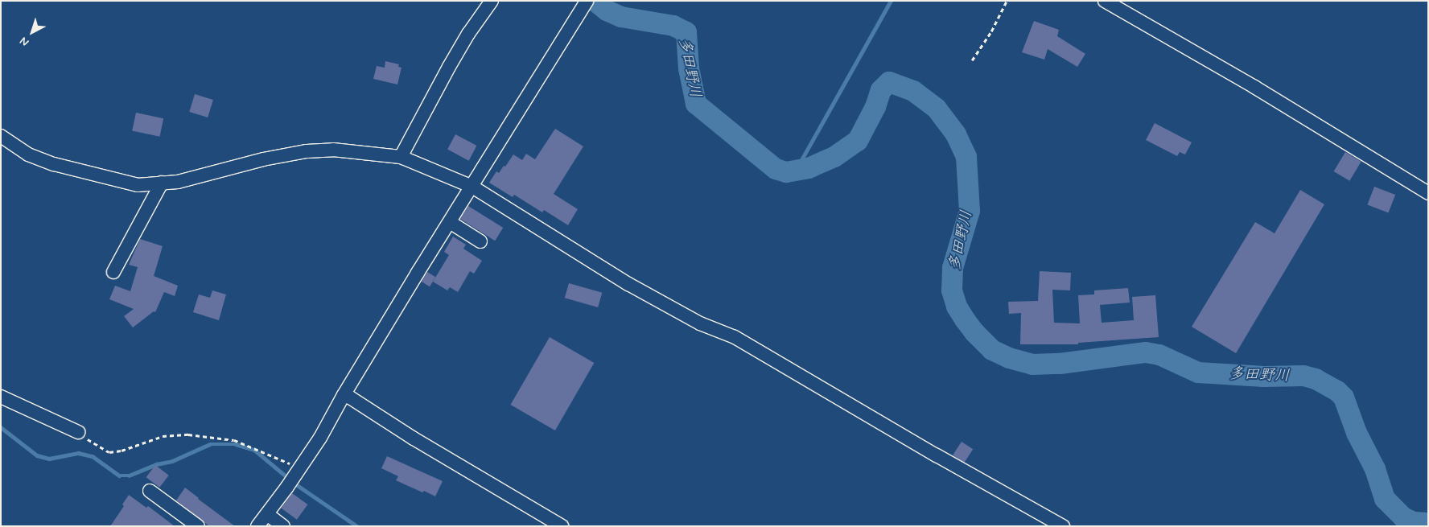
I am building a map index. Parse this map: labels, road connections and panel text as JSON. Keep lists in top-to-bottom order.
{
  "water": ["多田野川"],
  "north": "bottom left"
}
